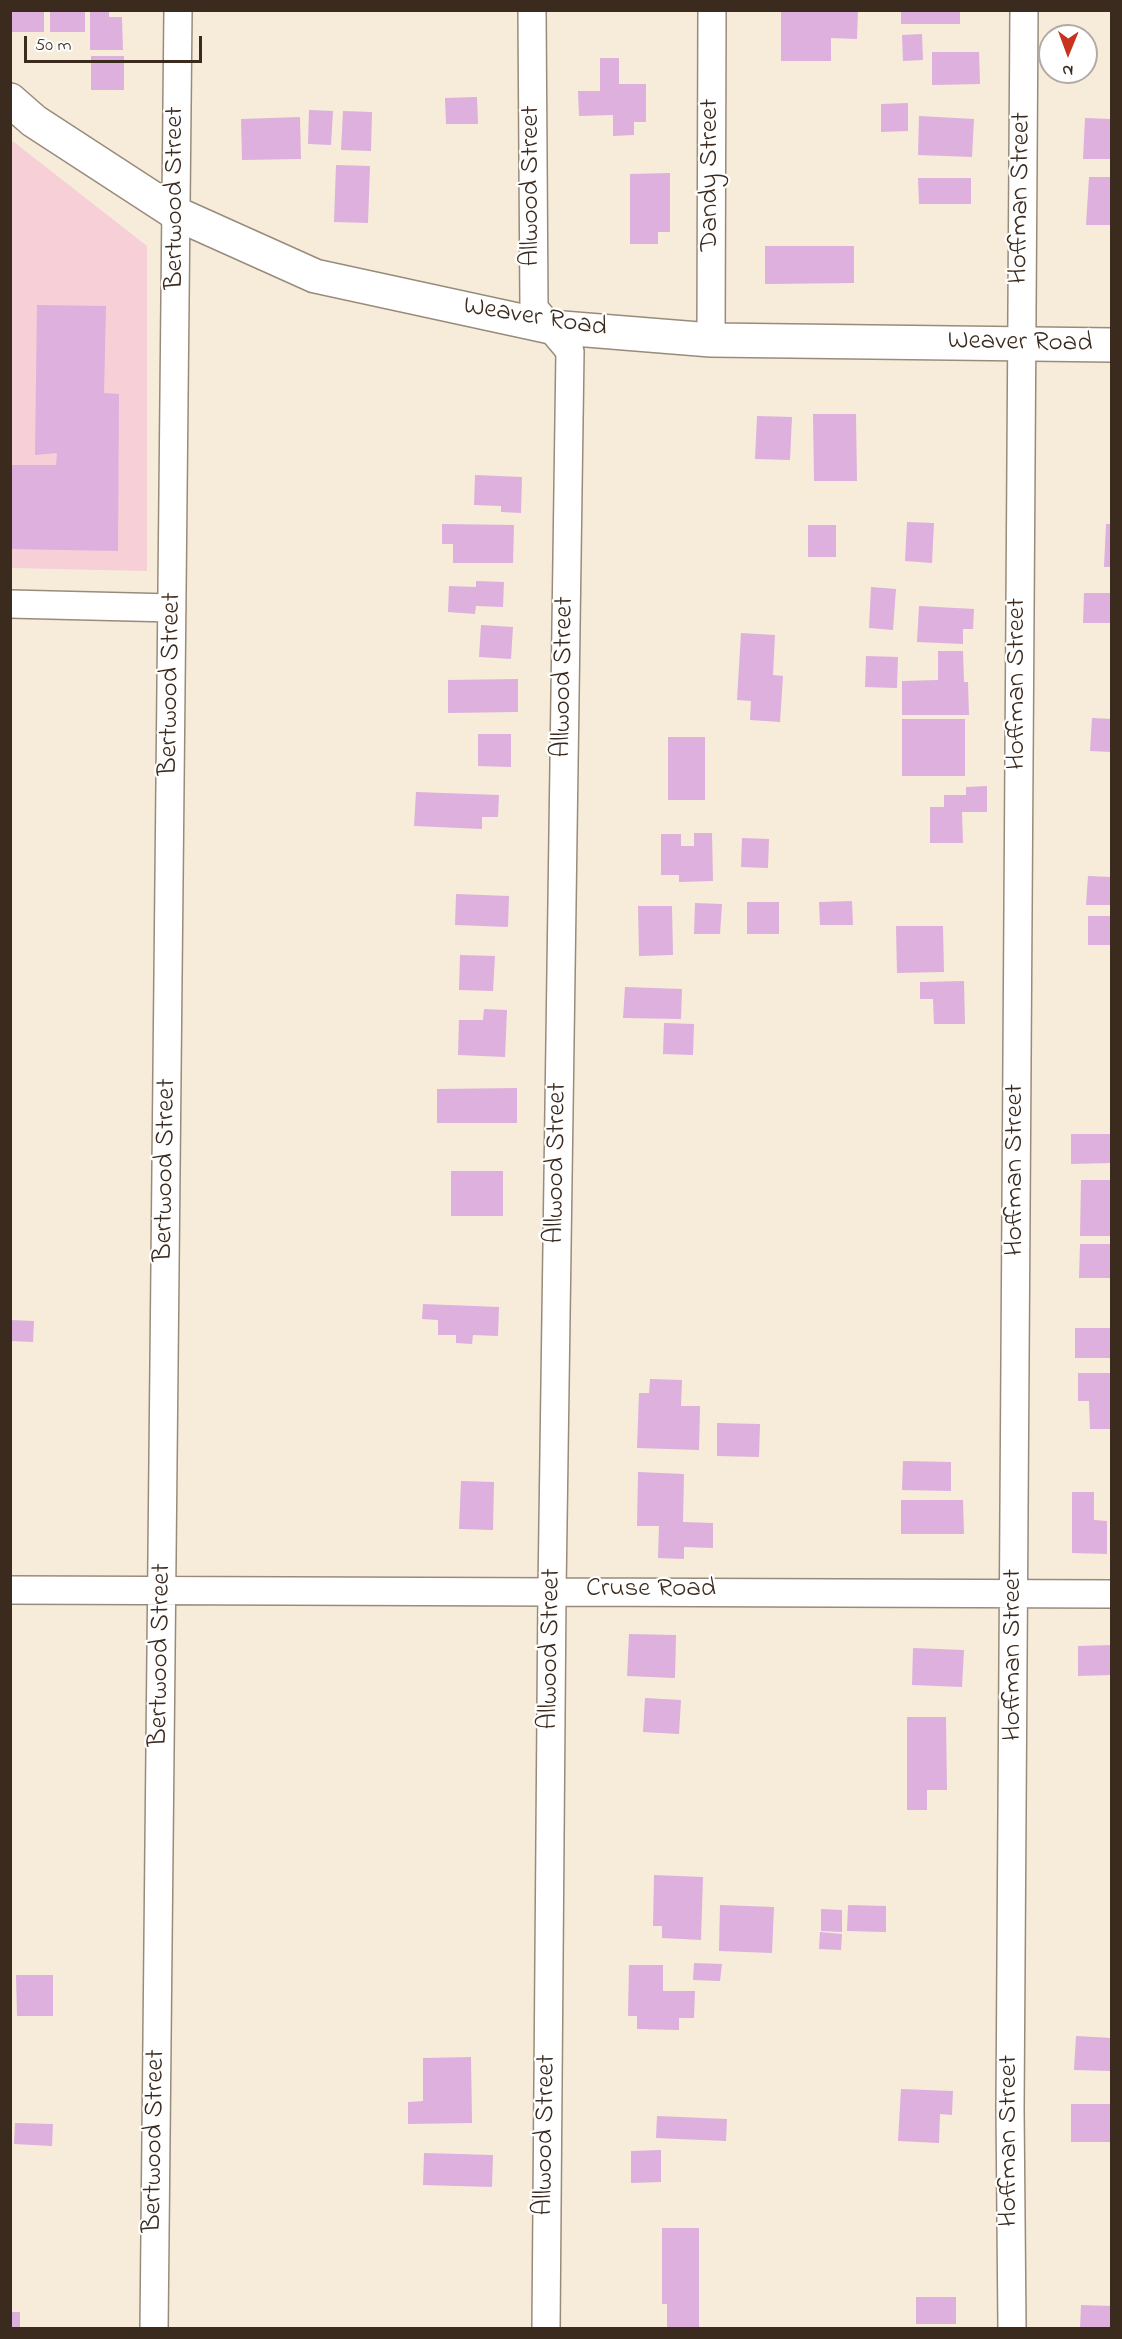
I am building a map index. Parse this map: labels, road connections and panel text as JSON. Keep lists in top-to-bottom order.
{
  "streets": {
    "street": [
      "Dandy Street",
      "Allwood Street",
      "Bertwood Street",
      "Hoffman Street",
      "Weaver Road",
      "Cruse Road"
    ]
  },
  "crossings": [
    ["Dandy Street", "Weaver Road"],
    ["Allwood Street", "Weaver Road"],
    ["Allwood Street", "Cruse Road"],
    ["Bertwood Street", "Weaver Road"],
    ["Bertwood Street", "Cruse Road"],
    ["Hoffman Street", "Weaver Road"],
    ["Hoffman Street", "Cruse Road"]
  ],
  "scale_bar": "50 m",
  "north": "bottom"
}
